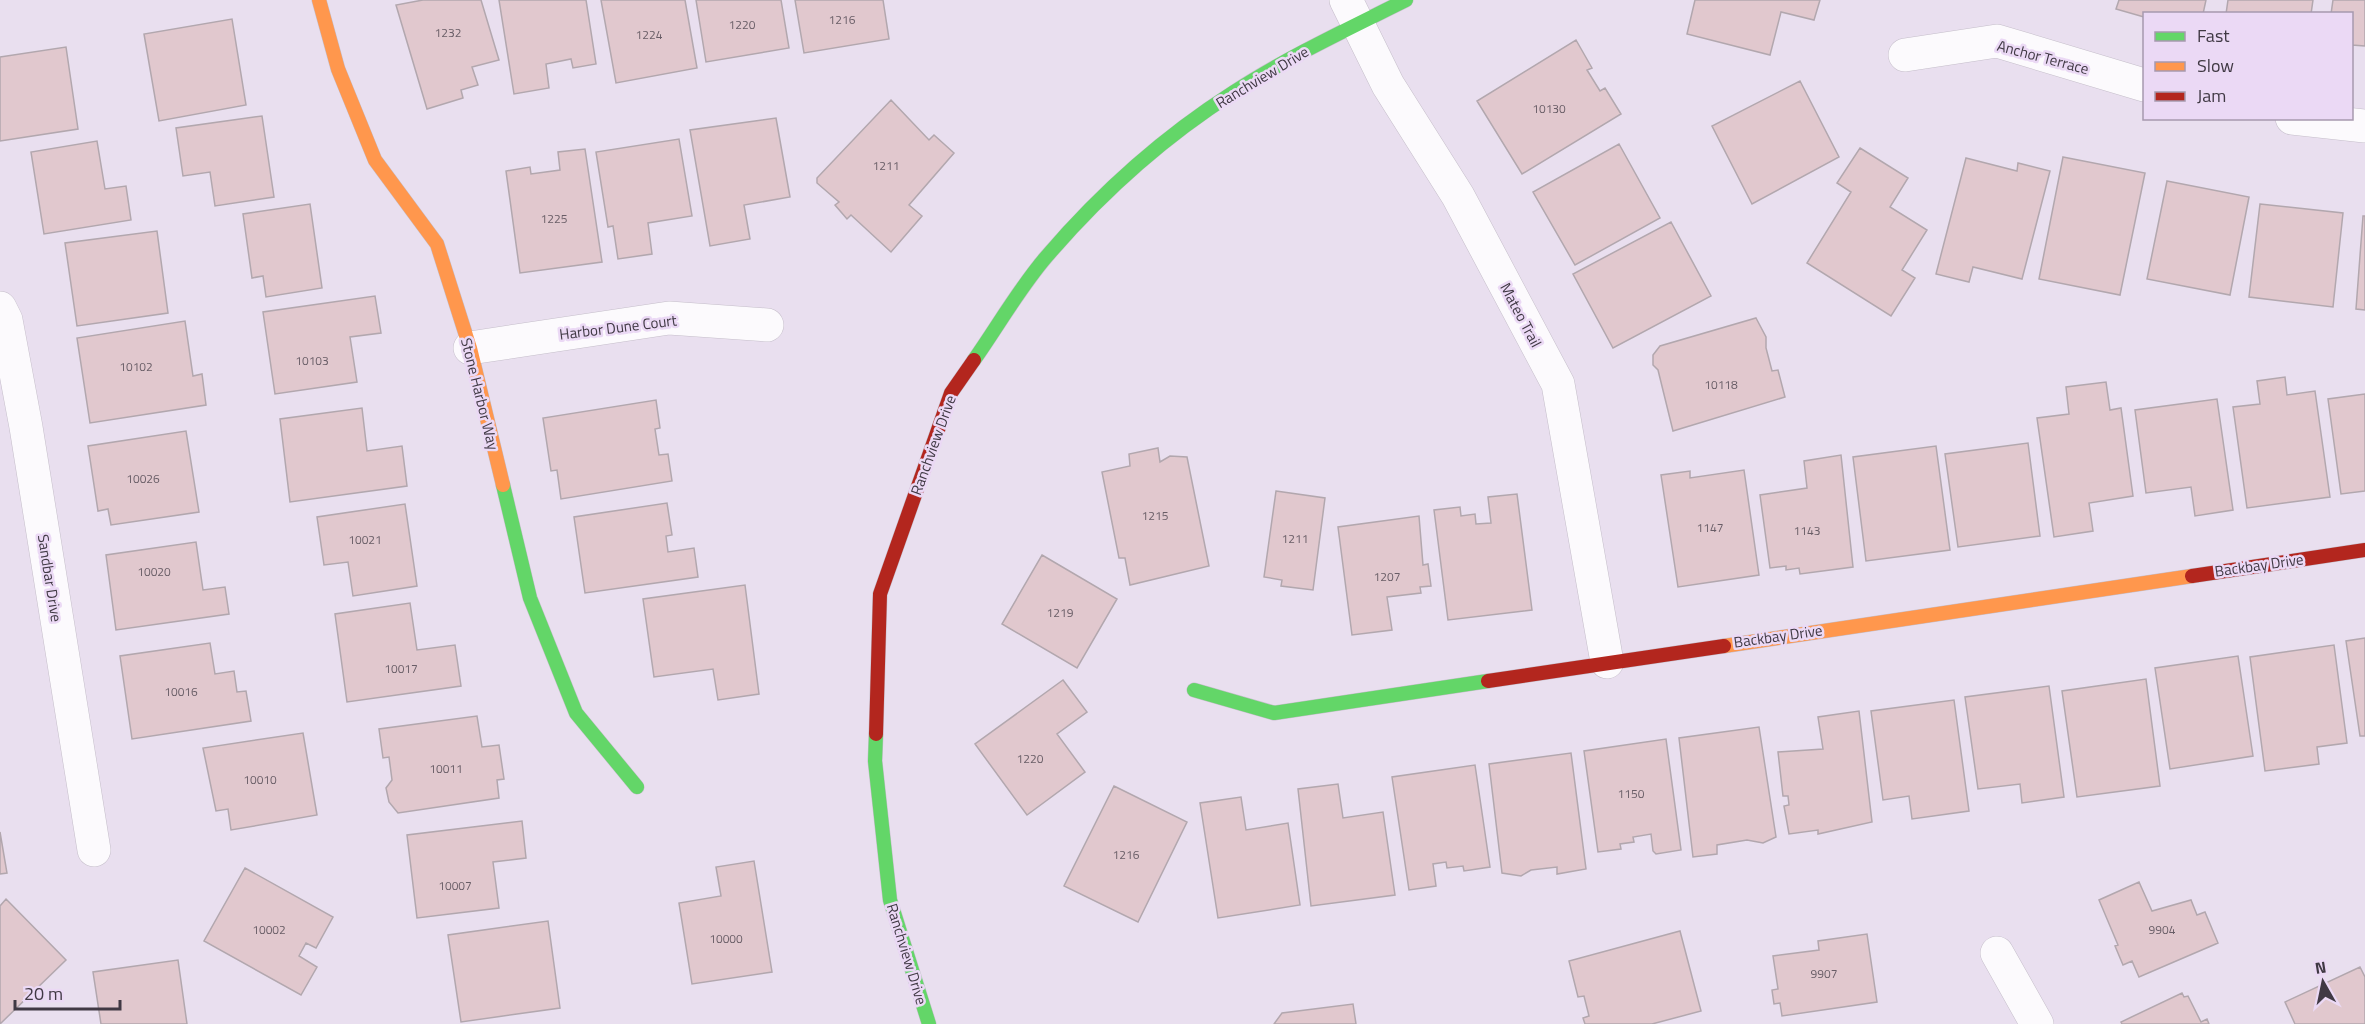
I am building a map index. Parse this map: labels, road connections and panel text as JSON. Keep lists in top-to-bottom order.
{
  "streets": {
    "street": [
      "Anchor Terrace",
      "Ranchview Drive",
      "Mateo Trail",
      "Harbor Dune Court",
      "Stone Harbor Way",
      "Backbay Drive",
      "Sandbar Drive"
    ]
  },
  "crossings": [
    ["Ranchview Drive", "Mateo Trail"],
    ["Mateo Trail", "Backbay Drive"],
    ["Harbor Dune Court", "Stone Harbor Way"]
  ],
  "house_numbers": [
    "1216",
    "1220",
    "1232",
    "1224",
    "10130",
    "1211",
    "1225",
    "10103",
    "10102",
    "10118",
    "10026",
    "1215",
    "1147",
    "1143",
    "1211",
    "10021",
    "10020",
    "1207",
    "1219",
    "10017",
    "10016",
    "1220",
    "10011",
    "10010",
    "1150",
    "1216",
    "10007",
    "10002",
    "9904",
    "10000",
    "9907"
  ],
  "legend": ["Fast", "Slow", "Jam"],
  "scale_bar": "20 m",
  "north": "top"
}
